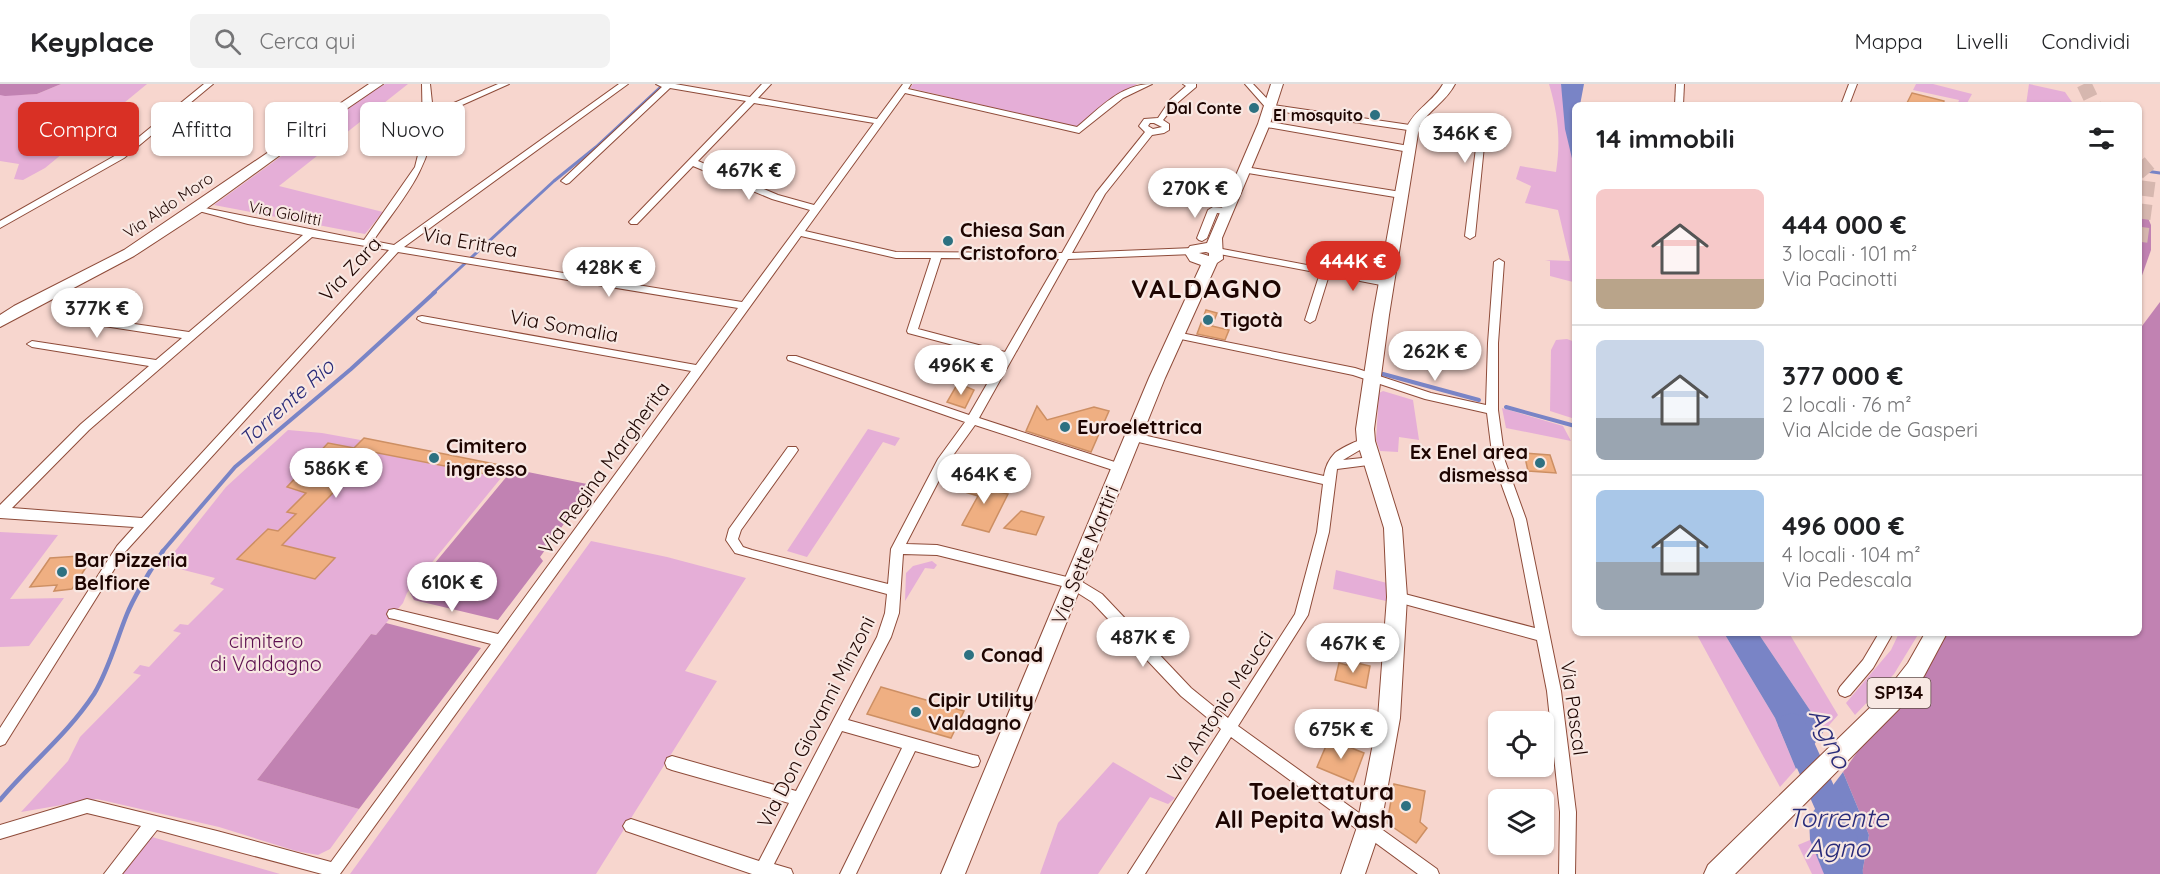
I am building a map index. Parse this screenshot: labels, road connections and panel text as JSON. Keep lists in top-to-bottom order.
{
  "streets": {
    "main road": ["SP134"],
    "street": [
      "Via Aldo Moro",
      "Via Giolitti",
      "Via Eritrea",
      "Via Zara",
      "Via Somalia",
      "Via Regina Margherita",
      "Via Sette Martiri",
      "Via Antonio Meucci",
      "Via Pascal",
      "Via Don Giovanni Minzoni"
    ]
  },
  "crossings": [
    ["Via Aldo Moro", "Via Giolitti"],
    ["Via Giolitti", "Via Eritrea"],
    ["Via Eritrea", "Via Zara"],
    ["Via Eritrea", "Via Regina Margherita"],
    ["Via Somalia", "Via Regina Margherita"]
  ],
  "districts": ["VALDAGNO"],
  "water": ["Torrente Rio", "Agno", "Torrente Agno"],
  "parks": ["cimitero di Valdagno"],
  "places": [
    "Dal Conte",
    "El mosquito",
    "Chiesa San Cristoforo",
    "Tigotà",
    "Euroelettrica",
    "Cimitero ingresso",
    "Ex Enel area dismessa",
    "Bar Pizzeria Belfiore",
    "Conad",
    "Cipir Utility Valdagno",
    "Toelettatura All Pepita Wash"
  ],
  "page": {
    "header": "Keyplace",
    "search": "Cerca qui",
    "nav": ["Mappa", "Livelli", "Condividi"],
    "chip": [
      "Compra",
      "Affitta",
      "Filtri",
      "Nuovo"
    ],
    "heading": "14 immobili",
    "price": [
      "346K €",
      "467K €",
      "270K €",
      "444K €",
      "428K €",
      "377K €",
      "262K €",
      "496K €",
      "586K €",
      "464K €",
      "610K €",
      "487K €",
      "467K €",
      "675K €"
    ],
    "list": [
      {
        "name": "444 000 €",
        "note": "3 locali · 101 m² · Via Pacinotti"
      },
      {
        "name": "377 000 €",
        "note": "2 locali · 76 m² · Via Alcide de Gasperi"
      },
      {
        "name": "496 000 €",
        "note": "4 locali · 104 m² · Via Pedescala"
      }
    ]
  }
}
